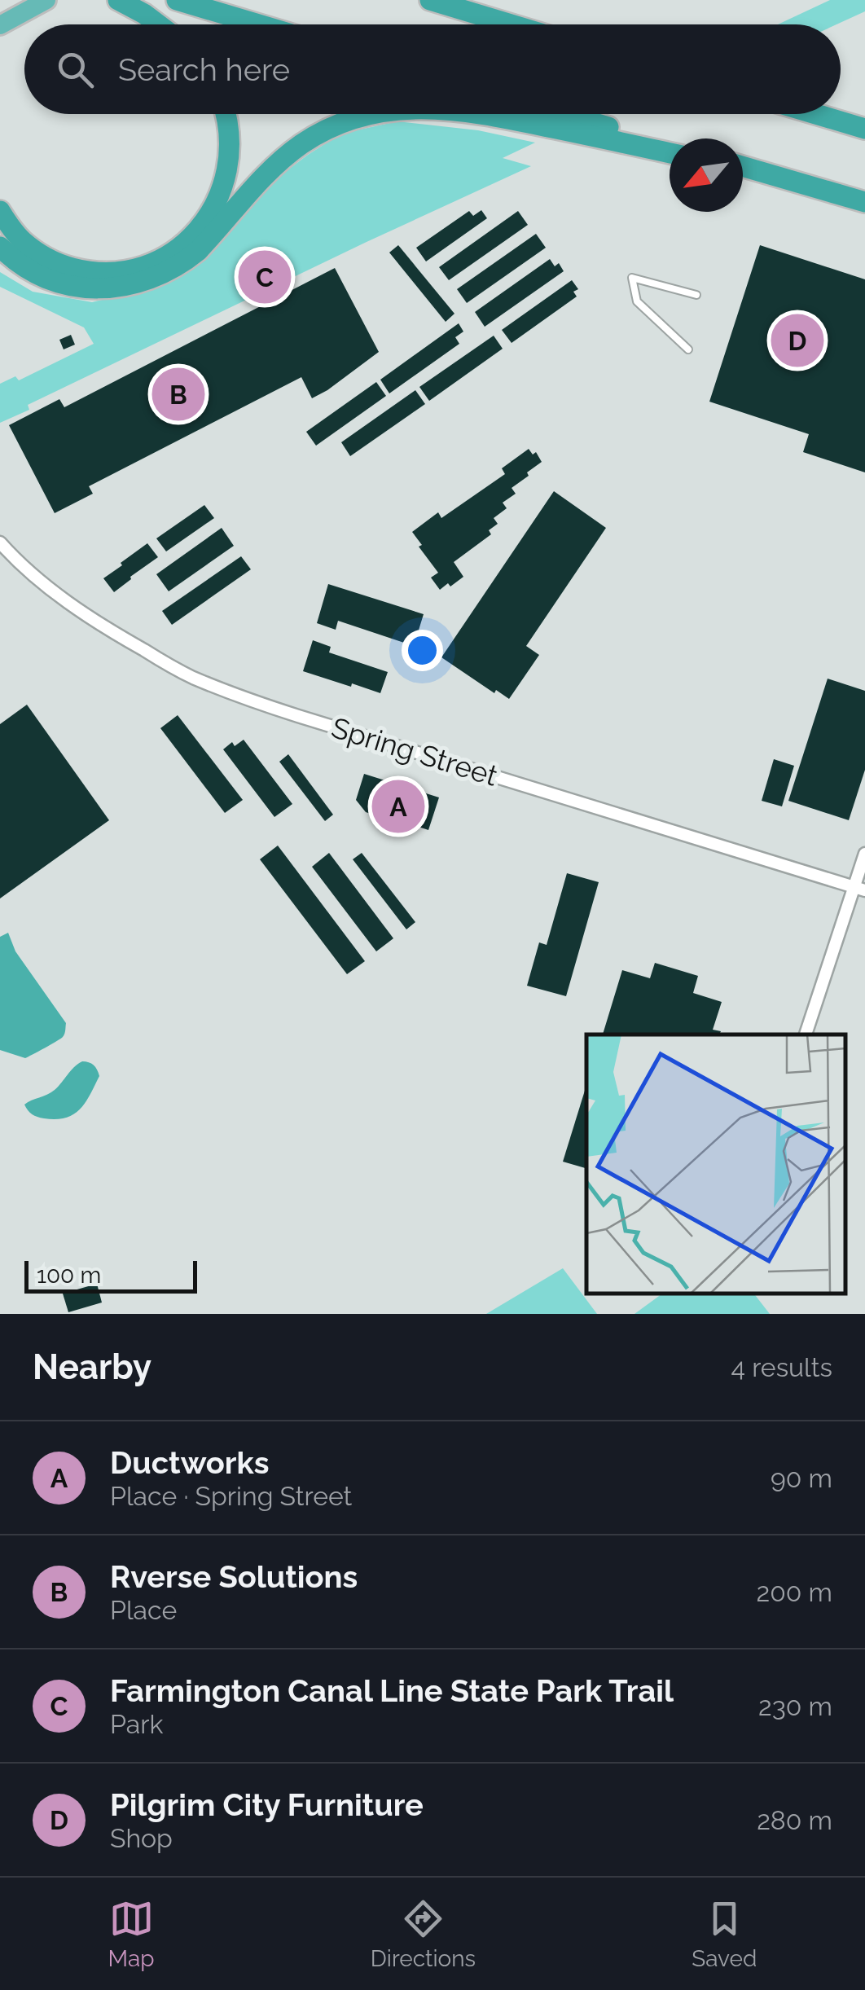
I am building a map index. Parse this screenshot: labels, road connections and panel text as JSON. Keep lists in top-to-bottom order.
{
  "streets": {
    "street": ["Spring Street"]
  },
  "scale_bar": "100 m",
  "north": "bottom left",
  "page": {
    "search": "Search here",
    "pins": [
      "C",
      "D",
      "B",
      "A"
    ],
    "scale": "100 m",
    "heading": ["Nearby", "4 results"],
    "list": [
      {
        "mark": "A",
        "name": "Ductworks",
        "note": "Place · Spring Street",
        "value": "90 m"
      },
      {
        "mark": "B",
        "name": "Rverse Solutions",
        "note": "Place",
        "value": "200 m"
      },
      {
        "mark": "C",
        "name": "Farmington Canal Line State Park Trail",
        "note": "Park",
        "value": "230 m"
      },
      {
        "mark": "D",
        "name": "Pilgrim City Furniture",
        "note": "Shop",
        "value": "280 m"
      }
    ],
    "nav": ["Map", "Directions", "Saved"]
  }
}
